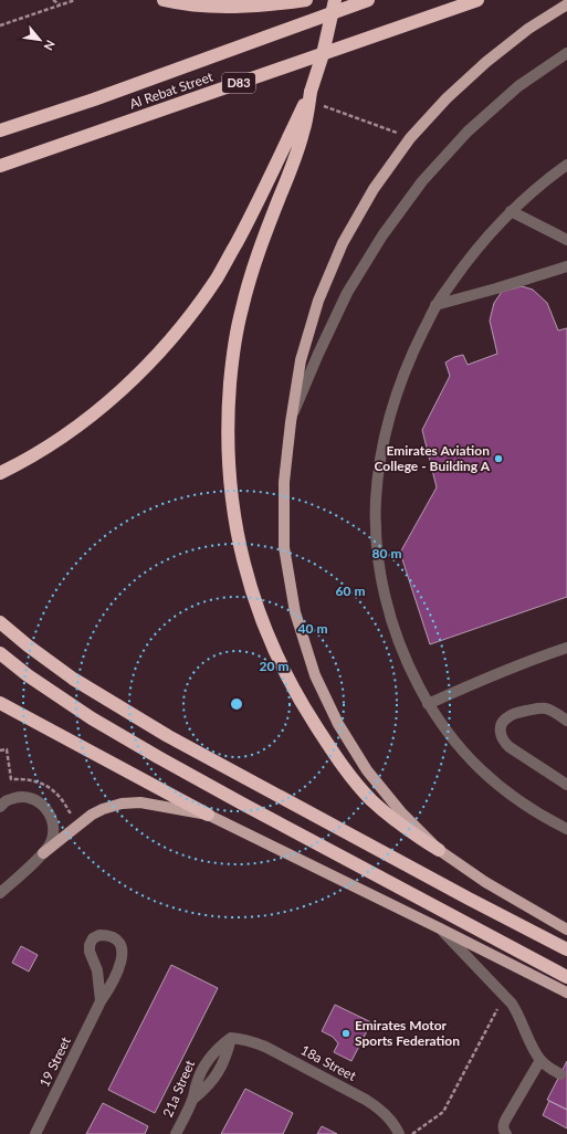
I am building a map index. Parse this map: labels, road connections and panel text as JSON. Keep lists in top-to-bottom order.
{
  "streets": {
    "highway": ["D83", "Al Rebat Street"],
    "street": ["19 Street", "18a Street", "21a Street"]
  },
  "crossings": [
    ["18a Street", "21a Street"]
  ],
  "places": ["Emirates Aviation College - Building A", "Emirates Motor Sports Federation"],
  "north": "bottom right",
  "rings": [
    "80 m",
    "60 m",
    "40 m",
    "20 m"
  ]
}
